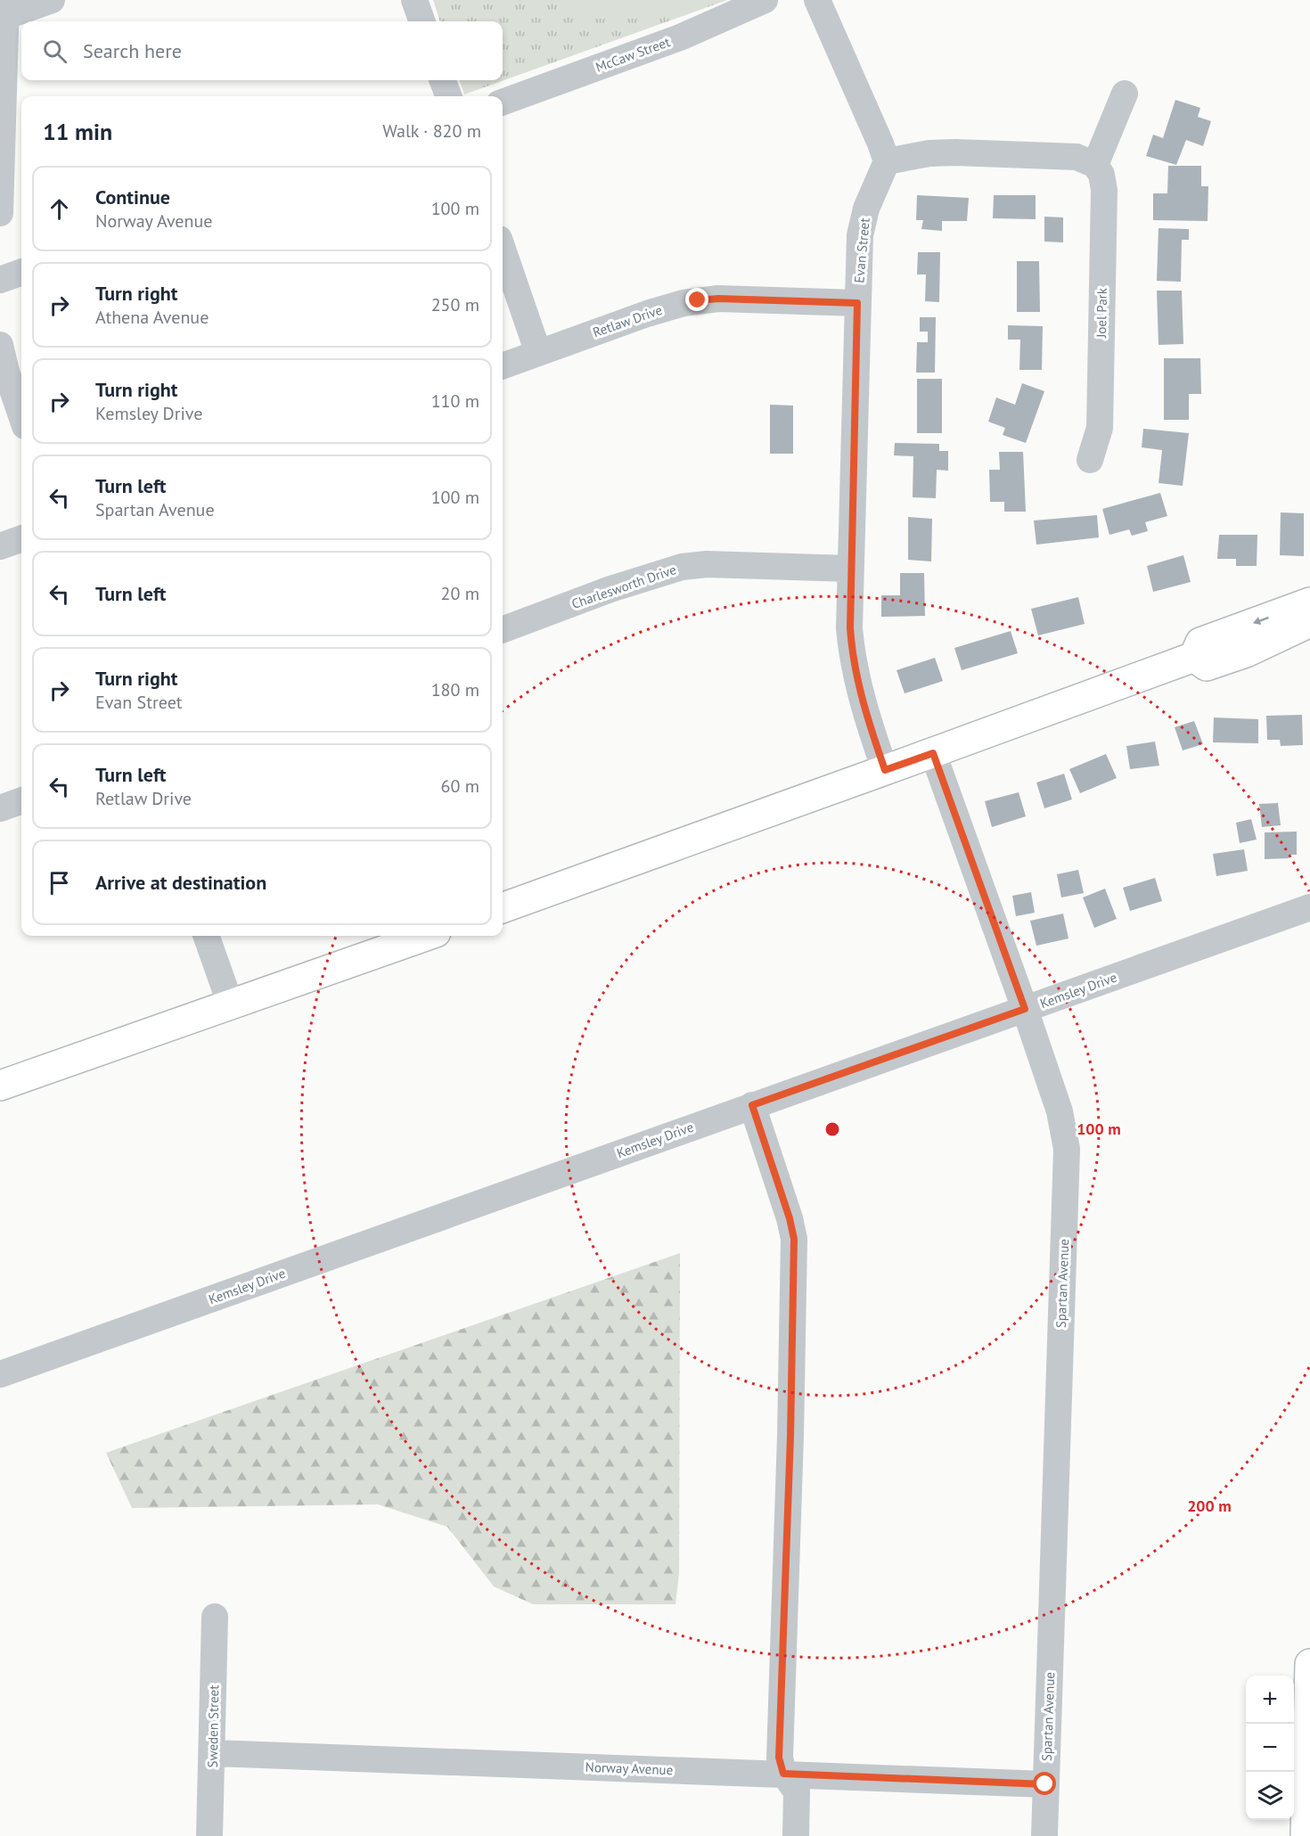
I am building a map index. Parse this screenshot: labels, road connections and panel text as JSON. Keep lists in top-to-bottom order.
{
  "streets": {
    "street": [
      "McCaw Street",
      "Evan Street",
      "Joel Park",
      "Retlaw Drive",
      "Charlesworth Drive",
      "Kemsley Drive",
      "Spartan Avenue",
      "Sweden Street",
      "Norway Avenue"
    ]
  },
  "crossings": [
    ["Evan Street", "Retlaw Drive"],
    ["Evan Street", "Charlesworth Drive"],
    ["Kemsley Drive", "Spartan Avenue"],
    ["Spartan Avenue", "Norway Avenue"],
    ["Sweden Street", "Norway Avenue"]
  ],
  "page": {
    "search": "Search here",
    "heading": ["11 min", "Walk · 820 m"],
    "list": [
      ["Continue", "Norway Avenue", "100 m"],
      ["Turn right", "Athena Avenue", "250 m"],
      ["Turn right", "Kemsley Drive", "110 m"],
      ["Turn left", "Spartan Avenue", "100 m"],
      ["Turn left", "20 m"],
      ["Turn right", "Evan Street", "180 m"],
      ["Turn left", "Retlaw Drive", "60 m"],
      "Arrive at destination"
    ],
    "map_buttons": ["+", "−"]
  },
  "rings": ["100 m", "200 m"]
}
